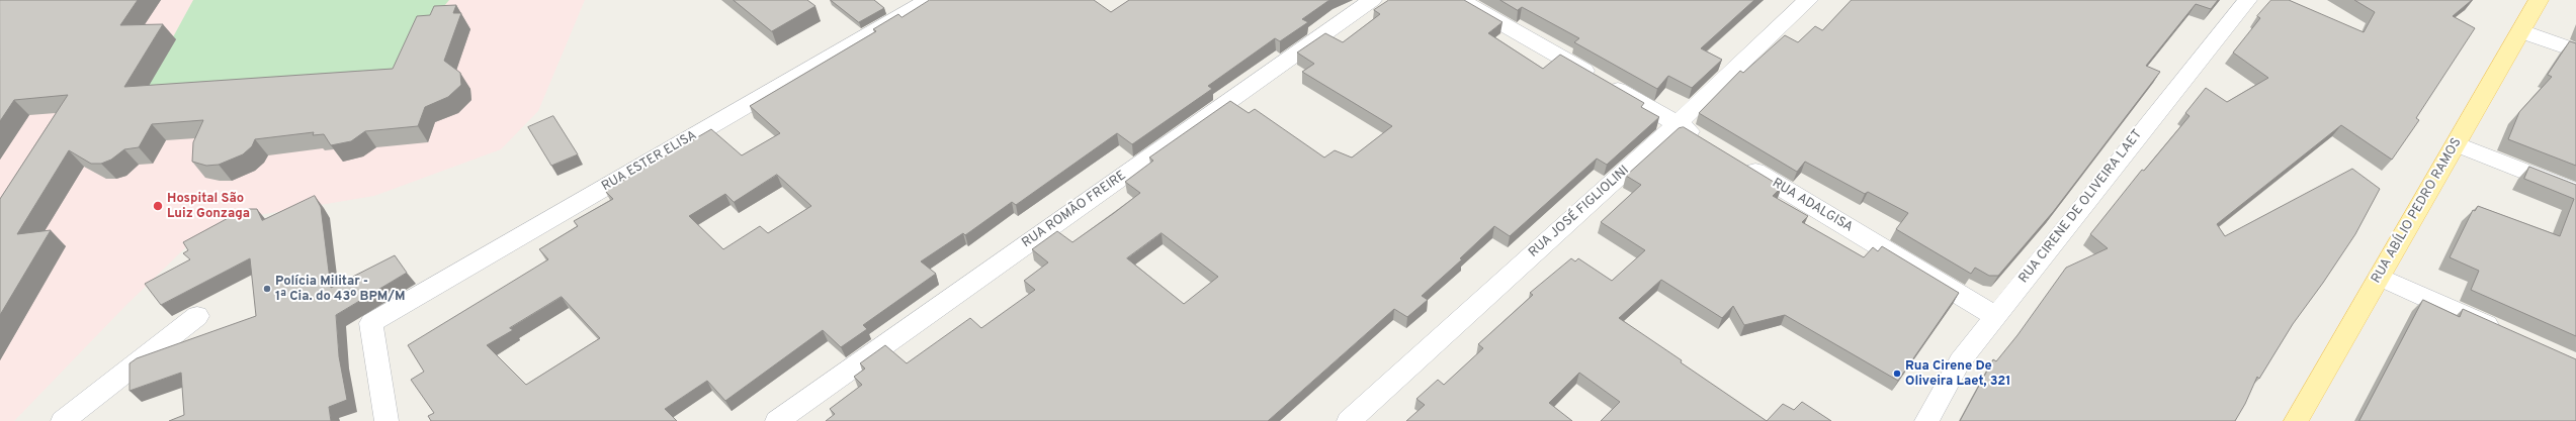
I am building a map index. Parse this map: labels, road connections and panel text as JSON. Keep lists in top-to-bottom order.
{
  "streets": {
    "main road": ["RUA ABÍLIO PEDRO RAMOS"],
    "street": [
      "RUA ESTER ELISA",
      "RUA ADALGISA",
      "RUA CIRENE DE OLIVEIRA LAET",
      "RUA ROMÃO FREIRE",
      "RUA JOSÉ FIGLIOLINI"
    ]
  },
  "crossings": [
    ["RUA ADALGISA", "RUA CIRENE DE OLIVEIRA LAET"]
  ],
  "places": ["Hospital São Luiz Gonzaga", "Polícia Militar - 1ª Cia. do 43º BPM/M", "Rua Cirene De Oliveira Laet, 321"]
}
